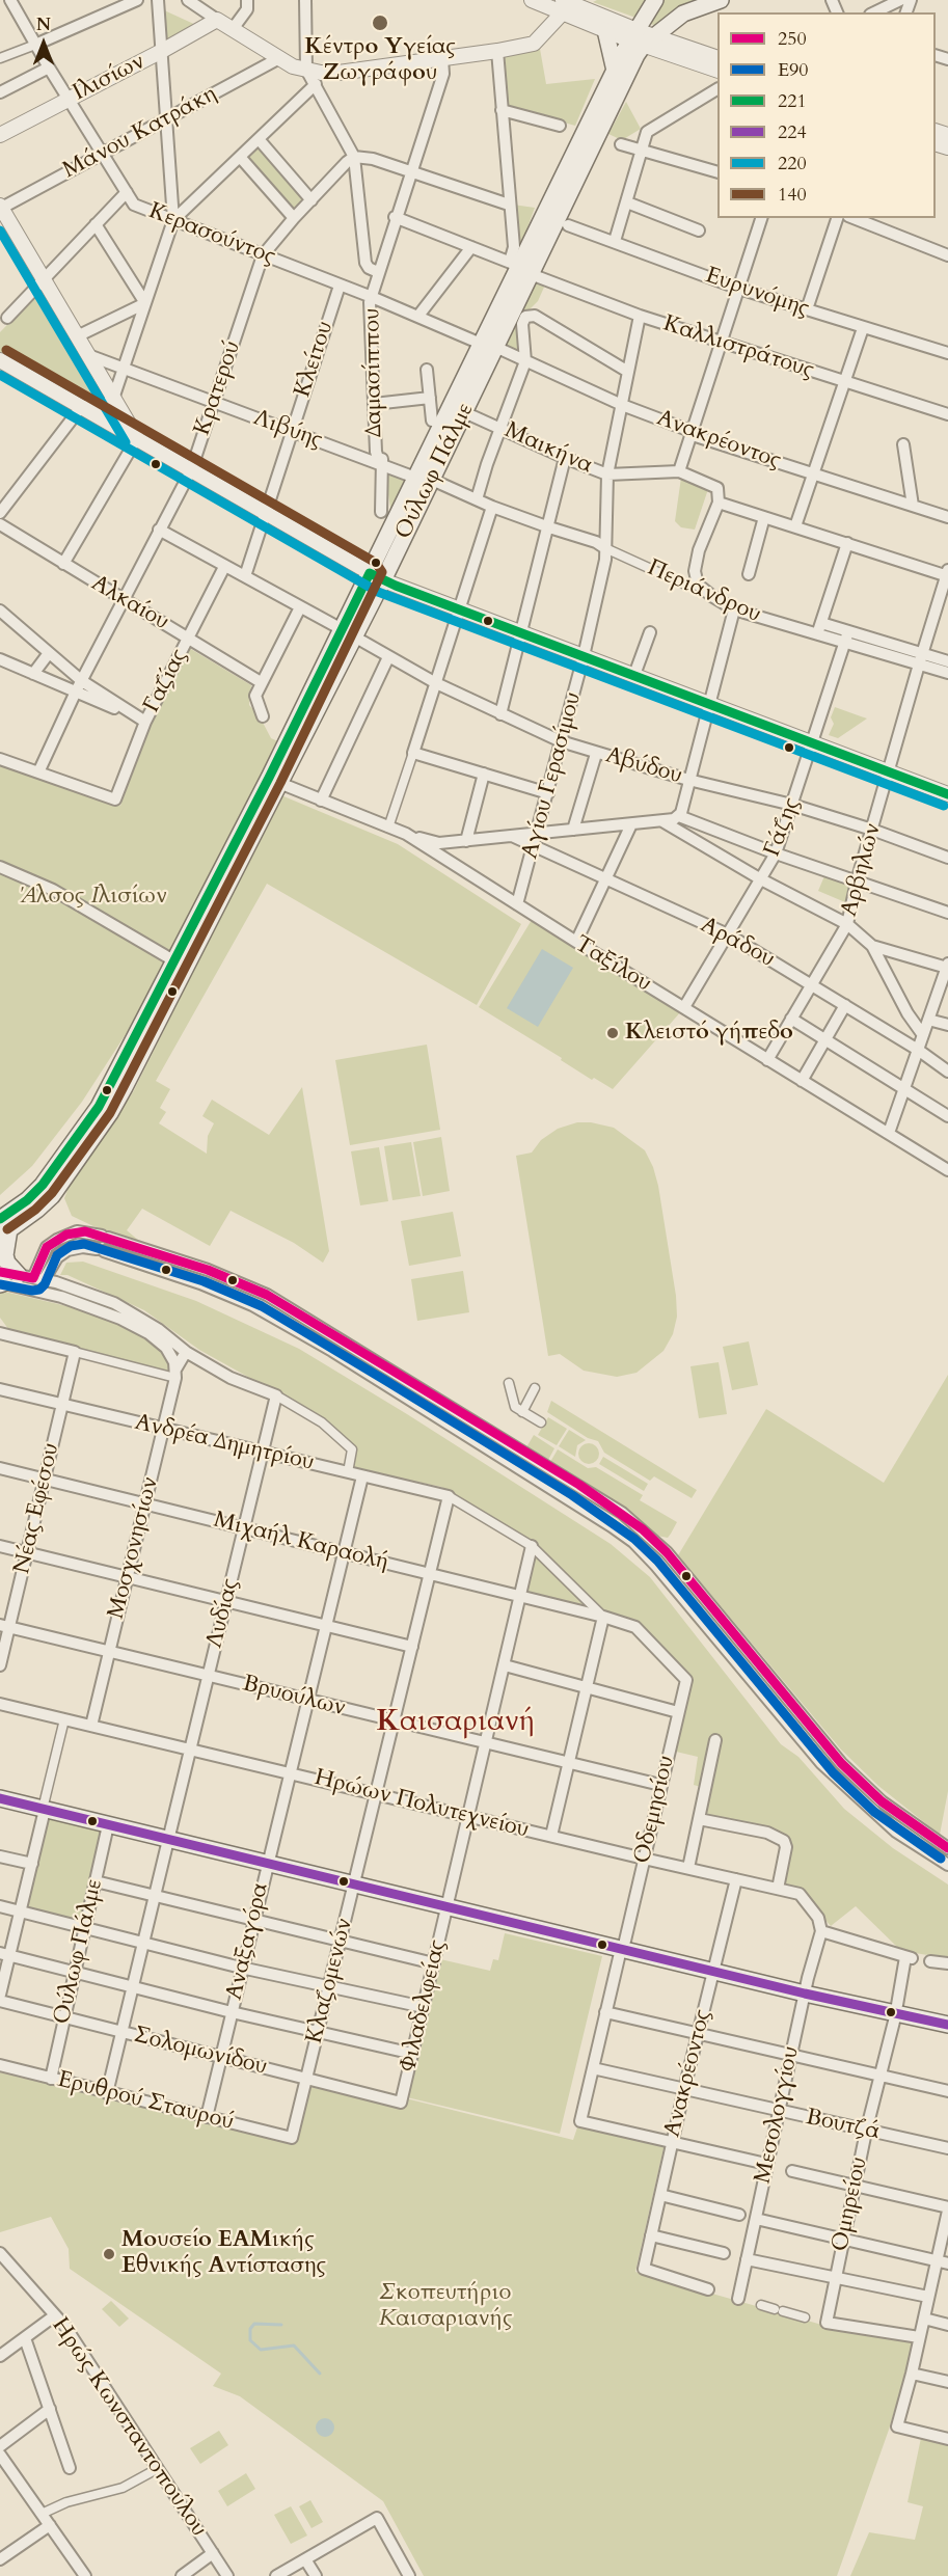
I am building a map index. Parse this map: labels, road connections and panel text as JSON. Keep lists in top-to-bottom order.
{
  "streets": {
    "main road": ["Ούλωφ Πάλμε"],
    "street": [
      "Ιλισίων",
      "Μάνου Κατράκη",
      "Κερασούντος",
      "Ευρυνόμης",
      "Καλλιστράτους",
      "Κλείτου",
      "Δαμασίππου",
      "Κρατερού",
      "Λιβύης",
      "Ανακρέοντος",
      "Μαικήνα",
      "Περιάνδρου",
      "Αλκαίου",
      "Γαζίας",
      "Αβύδου",
      "Αγίου Γερασίμου",
      "Γάζης",
      "Αρβηλών",
      "Αράδου",
      "Ταξίλου",
      "Ανδρέα Δημητρίου",
      "Νέας Εφέσου",
      "Μιχαήλ Καραολή",
      "Μοσχονησίων",
      "Λυδίας",
      "Βρυούλων",
      "Ηρώων Πολυτεχνείου",
      "Οδεμησίου",
      "Αναξαγόρα",
      "Κλαζομενών",
      "Φιλαδελφείας",
      "Σολομωνίδου",
      "Ερυθρού Σταυρού",
      "Μεσολογγίου",
      "Βουτζά",
      "Ομηρείου",
      "Ηρώς Κωνσταντοπούλου"
    ]
  },
  "crossings": [
    ["Ιλισίων", "Κερασούντος"],
    ["Μάνου Κατράκη", "Κερασούντος"],
    ["Κερασούντος", "Κλείτου"],
    ["Κερασούντος", "Δαμασίππου"],
    ["Κερασούντος", "Κρατερού"],
    ["Κερασούντος", "Ανακρέοντος"],
    ["Καλλιστράτους", "Δαμασίππου"],
    ["Καλλιστράτους", "Ούλωφ Πάλμε"],
    ["Καλλιστράτους", "Αγίου Γερασίμου"],
    ["Κλείτου", "Λιβύης"],
    ["Κλείτου", "Αβύδου"],
    ["Δαμασίππου", "Λιβύης"],
    ["Δαμασίππου", "Ανακρέοντος"],
    ["Κρατερού", "Λιβύης"],
    ["Κρατερού", "Αλκαίου"],
    ["Κρατερού", "Γαζίας"],
    ["Κρατερού", "Αβύδου"],
    ["Λιβύης", "Ούλωφ Πάλμε"],
    ["Λιβύης", "Περιάνδρου"],
    ["Ανακρέοντος", "Ούλωφ Πάλμε"],
    ["Ανακρέοντος", "Αγίου Γερασίμου"],
    ["Ανακρέοντος", "Ηρώων Πολυτεχνείου"],
    ["Ανακρέοντος", "Οδεμησίου"],
    ["Ανακρέοντος", "Βουτζά"],
    ["Μαικήνα", "Ούλωφ Πάλμε"],
    ["Μαικήνα", "Αγίου Γερασίμου"],
    ["Ούλωφ Πάλμε", "Περιάνδρου"],
    ["Ούλωφ Πάλμε", "Αβύδου"],
    ["Ούλωφ Πάλμε", "Ταξίλου"],
    ["Ούλωφ Πάλμε", "Σολομωνίδου"],
    ["Ούλωφ Πάλμε", "Ερυθρού Σταυρού"],
    ["Περιάνδρου", "Αγίου Γερασίμου"],
    ["Περιάνδρου", "Γάζης"],
    ["Περιάνδρου", "Αρβηλών"],
    ["Αλκαίου", "Γαζίας"],
    ["Γαζίας", "Αβύδου"],
    ["Αβύδου", "Αγίου Γερασίμου"],
    ["Αβύδου", "Γάζης"],
    ["Αβύδου", "Αρβηλών"],
    ["Αγίου Γερασίμου", "Αράδου"],
    ["Αγίου Γερασίμου", "Ταξίλου"],
    ["Γάζης", "Αράδου"],
    ["Γάζης", "Ταξίλου"],
    ["Αρβηλών", "Αράδου"],
    ["Αρβηλών", "Ταξίλου"],
    ["Ανδρέα Δημητρίου", "Νέας Εφέσου"],
    ["Ανδρέα Δημητρίου", "Μοσχονησίων"],
    ["Ανδρέα Δημητρίου", "Λυδίας"],
    ["Ανδρέα Δημητρίου", "Αναξαγόρα"],
    ["Ανδρέα Δημητρίου", "Κλαζομενών"],
    ["Νέας Εφέσου", "Μιχαήλ Καραολή"],
    ["Νέας Εφέσου", "Βρυούλων"],
    ["Μιχαήλ Καραολή", "Μοσχονησίων"],
    ["Μιχαήλ Καραολή", "Λυδίας"],
    ["Μιχαήλ Καραολή", "Οδεμησίου"],
    ["Μιχαήλ Καραολή", "Αναξαγόρα"],
    ["Μιχαήλ Καραολή", "Κλαζομενών"],
    ["Μιχαήλ Καραολή", "Φιλαδελφείας"],
    ["Μοσχονησίων", "Βρυούλων"],
    ["Μοσχονησίων", "Ηρώων Πολυτεχνείου"],
    ["Λυδίας", "Βρυούλων"],
    ["Λυδίας", "Ηρώων Πολυτεχνείου"],
    ["Λυδίας", "Σολομωνίδου"],
    ["Λυδίας", "Ερυθρού Σταυρού"],
    ["Βρυούλων", "Οδεμησίου"],
    ["Βρυούλων", "Αναξαγόρα"],
    ["Βρυούλων", "Κλαζομενών"],
    ["Βρυούλων", "Φιλαδελφείας"],
    ["Ηρώων Πολυτεχνείου", "Οδεμησίου"],
    ["Ηρώων Πολυτεχνείου", "Αναξαγόρα"],
    ["Ηρώων Πολυτεχνείου", "Κλαζομενών"],
    ["Ηρώων Πολυτεχνείου", "Φιλαδελφείας"],
    ["Ηρώων Πολυτεχνείου", "Μεσολογγίου"],
    ["Ηρώων Πολυτεχνείου", "Ομηρείου"],
    ["Οδεμησίου", "Βουτζά"],
    ["Αναξαγόρα", "Σολομωνίδου"],
    ["Αναξαγόρα", "Ερυθρού Σταυρού"],
    ["Κλαζομενών", "Σολομωνίδου"],
    ["Κλαζομενών", "Ερυθρού Σταυρού"],
    ["Φιλαδελφείας", "Σολομωνίδου"],
    ["Μεσολογγίου", "Βουτζά"],
    ["Μεσολογγίου", "Ομηρείου"],
    ["Βουτζά", "Ομηρείου"]
  ],
  "districts": ["Καισαριανή"],
  "parks": ["Άλσος Ιλισίων", "Σκοπευτήριο Καισαριανής"],
  "places": ["Κέντρο Υγείας Ζωγράφου", "Κλειστό γήπεδο", "Μουσείο ΕΑΜικής Εθνικής Αντίστασης"],
  "lines": [
    "transit line 220",
    "transit line 140",
    "transit line 221",
    "transit line 250",
    "transit line Ε90",
    "transit line 224"
  ],
  "legend": [
    "250",
    "Ε90",
    "221",
    "224",
    "220",
    "140"
  ],
  "north": "top"
}
